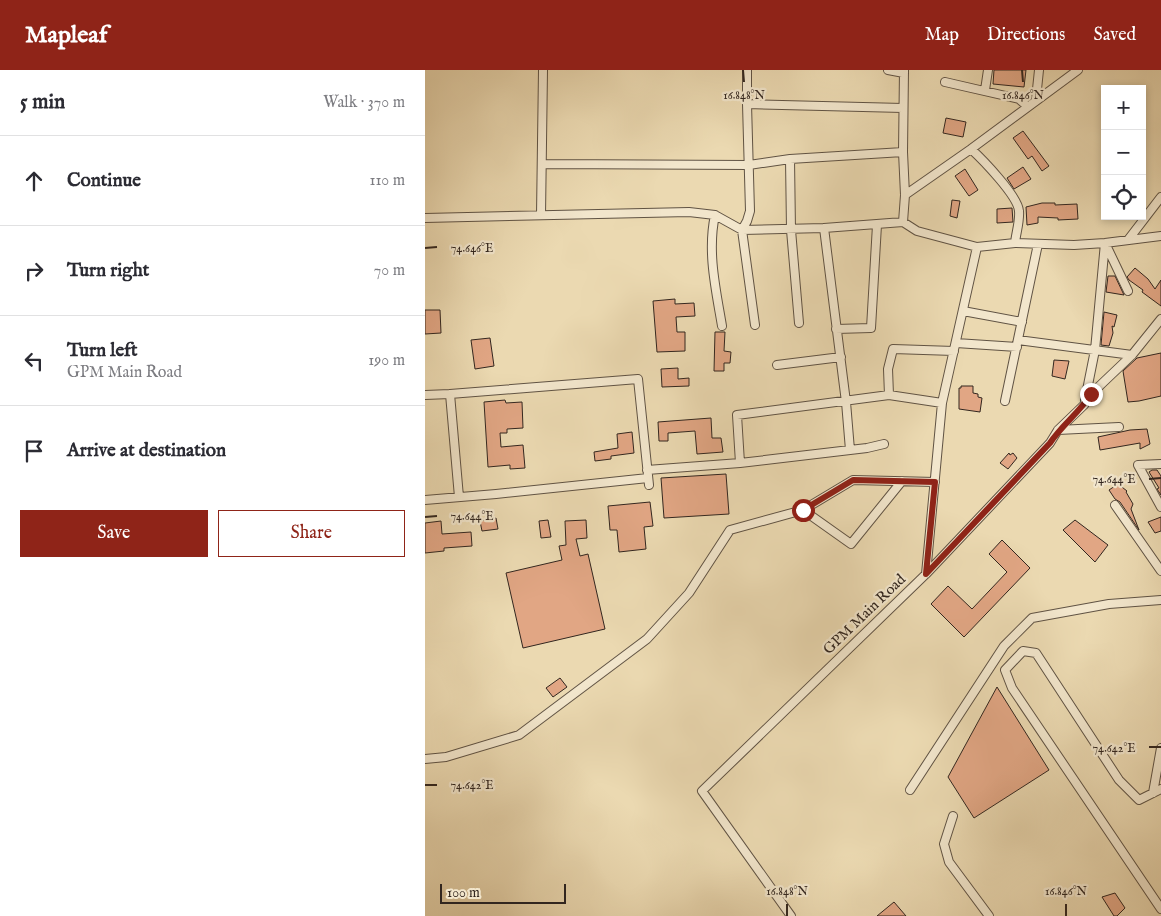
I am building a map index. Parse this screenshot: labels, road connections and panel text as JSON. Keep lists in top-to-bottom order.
{
  "streets": {
    "street": ["GPM Main Road"]
  },
  "scale_bar": "100 m",
  "page": {
    "header": "Mapleaf",
    "nav": ["Map", "Directions", "Saved"],
    "heading": ["5 min", "Walk · 370 m"],
    "map_buttons": ["+", "−"],
    "list": [
      ["Continue", "110 m"],
      ["Turn right", "70 m"],
      ["Turn left", "GPM Main Road", "190 m"],
      "Arrive at destination"
    ],
    "buttons": ["Save", "Share"],
    "scale": "100 m"
  },
  "coordinates": [
    "16.848°N",
    "16.846°N",
    "74.646°E",
    "74.644°E",
    "74.642°E"
  ]
}
